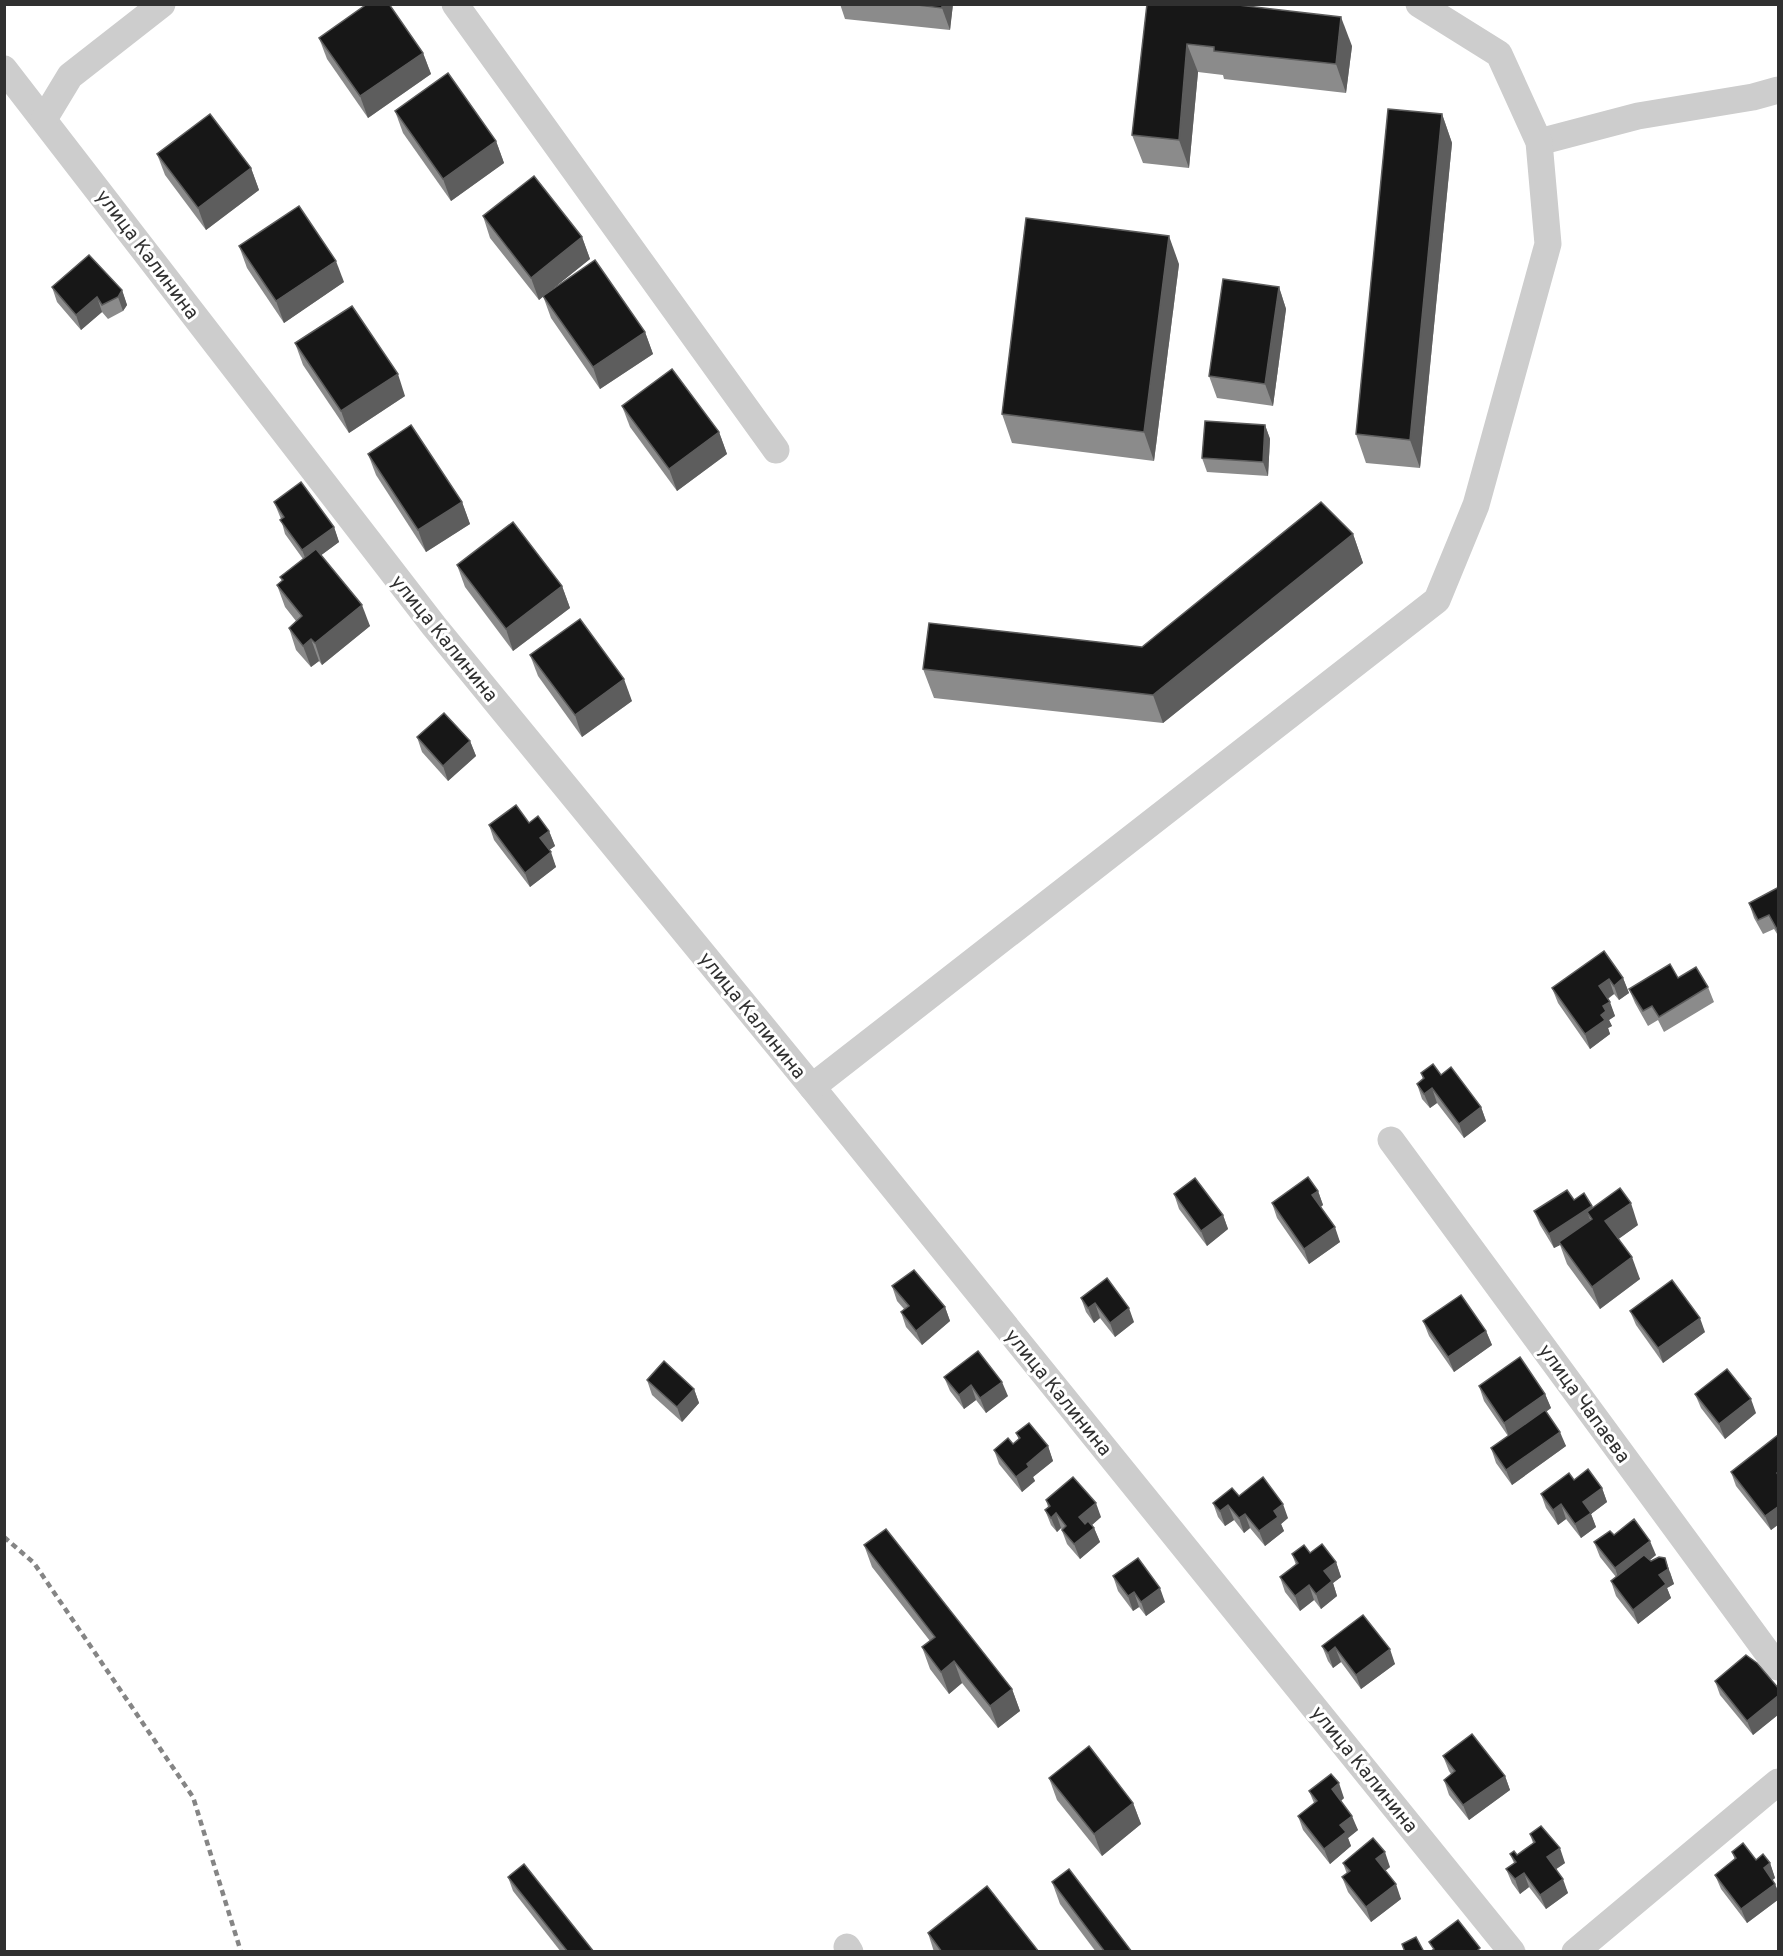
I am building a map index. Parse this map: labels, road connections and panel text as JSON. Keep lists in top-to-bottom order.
{
  "streets": {
    "street": ["улица Калинина", "улица Чапаева"]
  }
}
